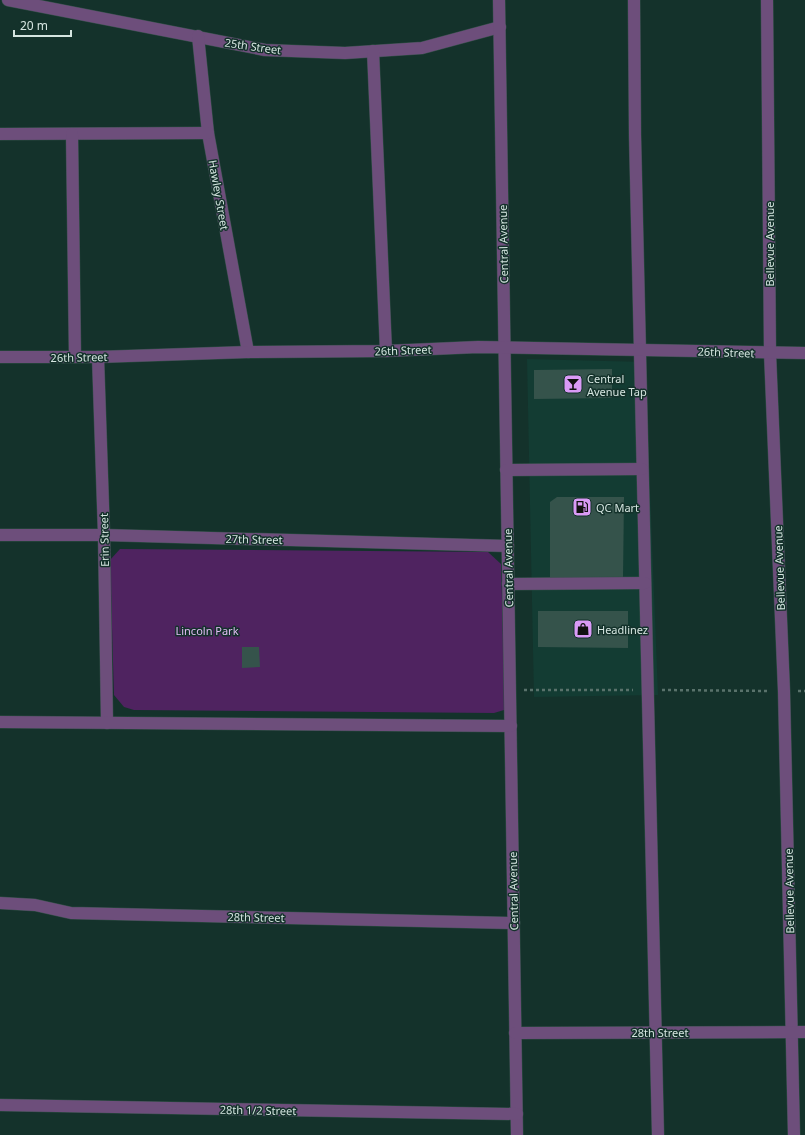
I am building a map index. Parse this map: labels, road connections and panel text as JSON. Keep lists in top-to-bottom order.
{
  "streets": {
    "street": [
      "25th Street",
      "Hawley Street",
      "Central Avenue",
      "Bellevue Avenue",
      "26th Street",
      "27th Street",
      "Erin Street",
      "28th Street",
      "28th 1/2 Street"
    ]
  },
  "crossings": [
    ["25th Street", "Hawley Street"],
    ["25th Street", "Central Avenue"],
    ["Hawley Street", "26th Street"],
    ["Central Avenue", "26th Street"],
    ["Central Avenue", "27th Street"],
    ["Central Avenue", "28th Street"],
    ["Central Avenue", "28th 1/2 Street"],
    ["Bellevue Avenue", "26th Street"],
    ["Bellevue Avenue", "28th Street"],
    ["26th Street", "Erin Street"],
    ["27th Street", "Erin Street"]
  ],
  "parks": ["Lincoln Park"],
  "places": {
    "bar": ["Central Avenue Tap"],
    "fuel station": ["QC Mart"],
    "shop": ["Headlinez"]
  },
  "scale_bar": "20 m"
}
